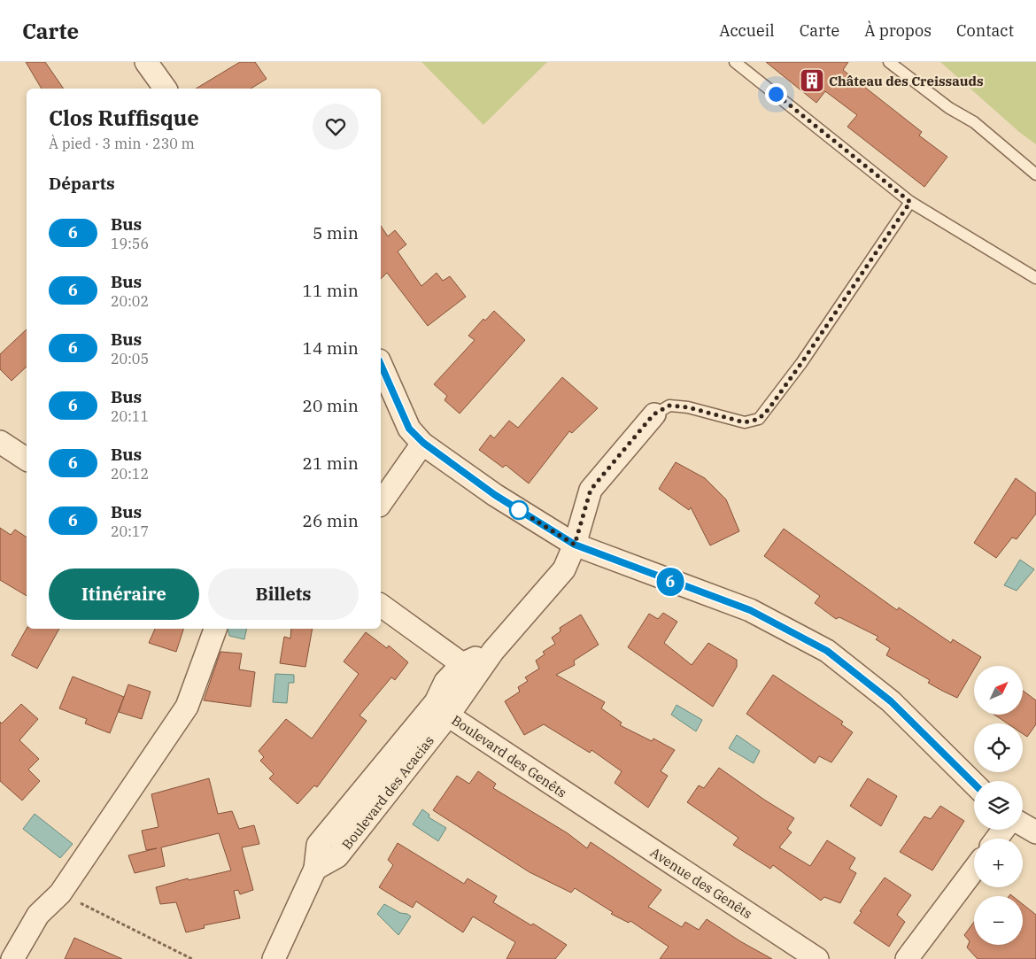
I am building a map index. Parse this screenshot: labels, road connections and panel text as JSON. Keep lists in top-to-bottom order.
{
  "streets": {
    "street": ["Boulevard des Genêts", "Boulevard des Acacias", "Avenue des Genêts"]
  },
  "crossings": [
    ["Boulevard des Genêts", "Boulevard des Acacias"],
    ["Boulevard des Genêts", "Avenue des Genêts"]
  ],
  "places": {
    "building": ["Château des Creissauds"]
  },
  "lines": ["bus line 6"],
  "north": "top right",
  "page": {
    "header": "Carte",
    "nav": [
      "Accueil",
      "Carte",
      "À propos",
      "Contact"
    ],
    "on_map": "6",
    "heading": [
      ["Clos Ruffisque", "À pied · 3 min · 230 m"],
      "Départs"
    ],
    "list": [
      {
        "mark": "6",
        "name": "Bus",
        "note": "19:56",
        "value": "5 min"
      },
      {
        "mark": "6",
        "name": "Bus",
        "note": "20:02",
        "value": "11 min"
      },
      {
        "mark": "6",
        "name": "Bus",
        "note": "20:05",
        "value": "14 min"
      },
      {
        "mark": "6",
        "name": "Bus",
        "note": "20:11",
        "value": "20 min"
      },
      {
        "mark": "6",
        "name": "Bus",
        "note": "20:12",
        "value": "21 min"
      },
      {
        "mark": "6",
        "name": "Bus",
        "note": "20:17",
        "value": "26 min"
      }
    ],
    "buttons": ["Itinéraire", "Billets"],
    "map_buttons": ["+", "−"]
  }
}
